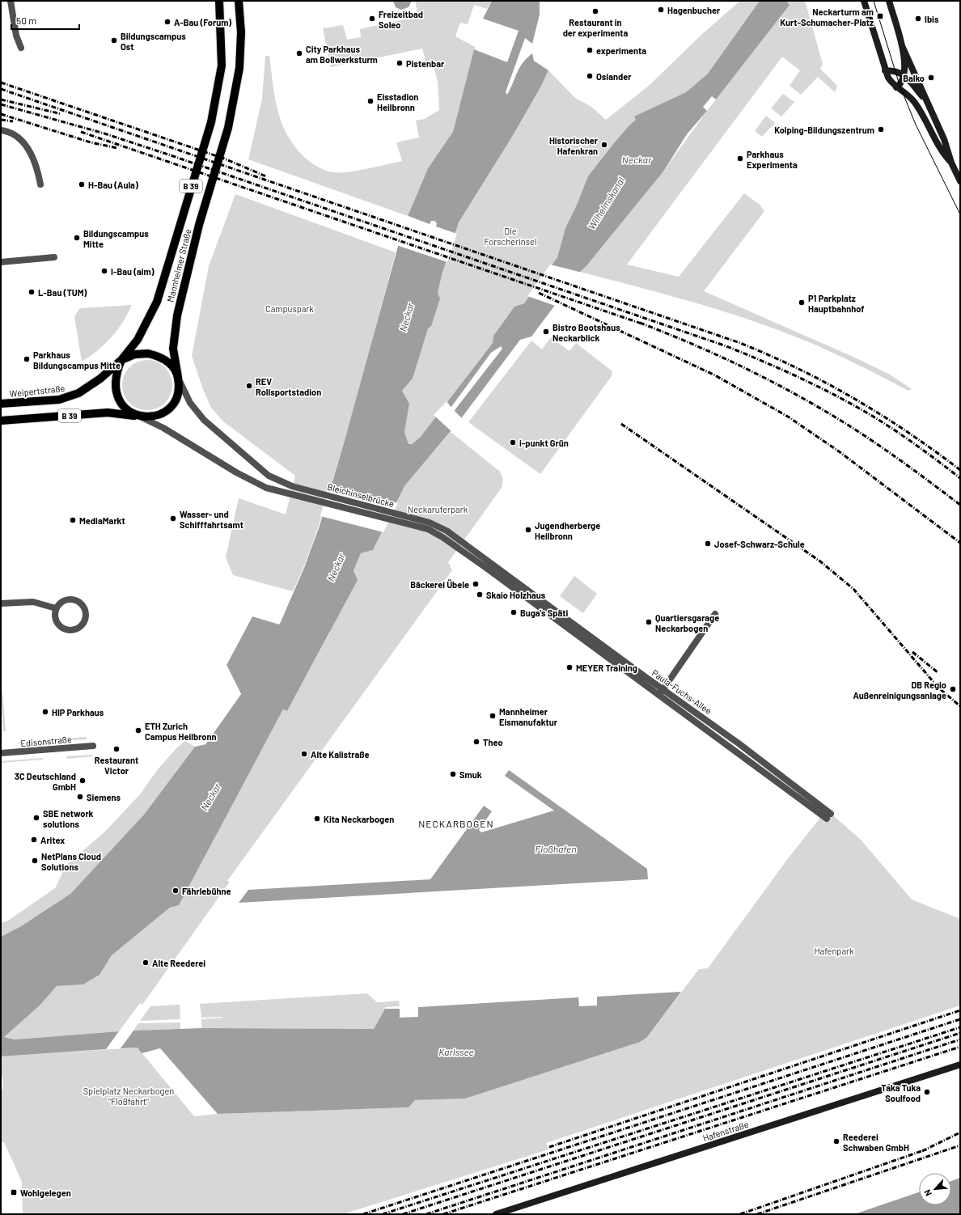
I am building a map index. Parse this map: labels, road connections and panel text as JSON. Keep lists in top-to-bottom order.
{
  "streets": {
    "main road": ["B 39", "Mannheimer Straße", "Weipertstraße"],
    "street": [
      "Bleichinselbrücke",
      "Paula-Fuchs-Allee",
      "Edisonstraße",
      "Hafenstraße"
    ]
  },
  "crossings": [
    ["B 39", "Mannheimer Straße"],
    ["B 39", "Weipertstraße"],
    ["B 39", "Bleichinselbrücke"],
    ["Mannheimer Straße", "Weipertstraße"],
    ["Mannheimer Straße", "Bleichinselbrücke"],
    ["Weipertstraße", "Bleichinselbrücke"],
    ["Bleichinselbrücke", "Paula-Fuchs-Allee"]
  ],
  "districts": ["NECKARBOGEN"],
  "water": [
    "Neckar",
    "Wilhelmskanal",
    "Floßhafen",
    "Karlssee"
  ],
  "parks": [
    "Die Forscherinsel",
    "Campuspark",
    "Neckaruferpark",
    "Hafenpark",
    "Spielplatz Neckarbogen \"Floßfahrt\""
  ],
  "places": {
    "other": [
      "Hagenbucher",
      "Restaurant in der experimenta",
      "Freizeitbad Soleo",
      "Ibis",
      "A-Bau (Forum)",
      "Bildungscampus Ost",
      "experimenta",
      "City Parkhaus am Bollwerksturm",
      "Pistenbar",
      "Osiander",
      "Balko",
      "Eisstadion Heilbronn",
      "Kolping-Bildungszentrum",
      "Historischer Hafenkran",
      "Parkhaus Experimenta",
      "H-Bau (Aula)",
      "Bildungscampus Mitte",
      "I-Bau (aim)",
      "L-Bau (TUM)",
      "P1 Parkplatz Hauptbahnhof",
      "Bistro Bootshaus Neckarblick",
      "Parkhaus Bildungscampus Mitte",
      "REV Rollsportstadion",
      "i-punkt Grün",
      "Wasser- und Schifffahrtsamt",
      "MediaMarkt",
      "Jugendherberge Heilbronn",
      "Josef-Schwarz-Schule",
      "Bäckerei Übele",
      "Skaio Holzhaus",
      "Buga's Späti",
      "Quartiersgarage Neckarbogen",
      "MEYER Training",
      "DB Regio Außenreinigungsanlage",
      "HIP Parkhaus",
      "Mannheimer Eismanufaktur",
      "ETH Zurich Campus Heilbronn",
      "Theo",
      "Restaurant Victor",
      "Alte Kalistraße",
      "Smuk",
      "3C Deutschland GmbH",
      "Siemens",
      "SBE network solutions",
      "Kita Neckarbogen",
      "Aritex",
      "NetPlans Cloud Solutions",
      "Fährlebühne",
      "Alte Reederei",
      "Taka Tuka Soulfood",
      "Reederei Schwaben GmbH"
    ],
    "transit": ["Neckarturm am Kurt-Schumacher-Platz", "Wohlgelegen"]
  },
  "scale_bar": "50 m",
  "north": "bottom left"
}
